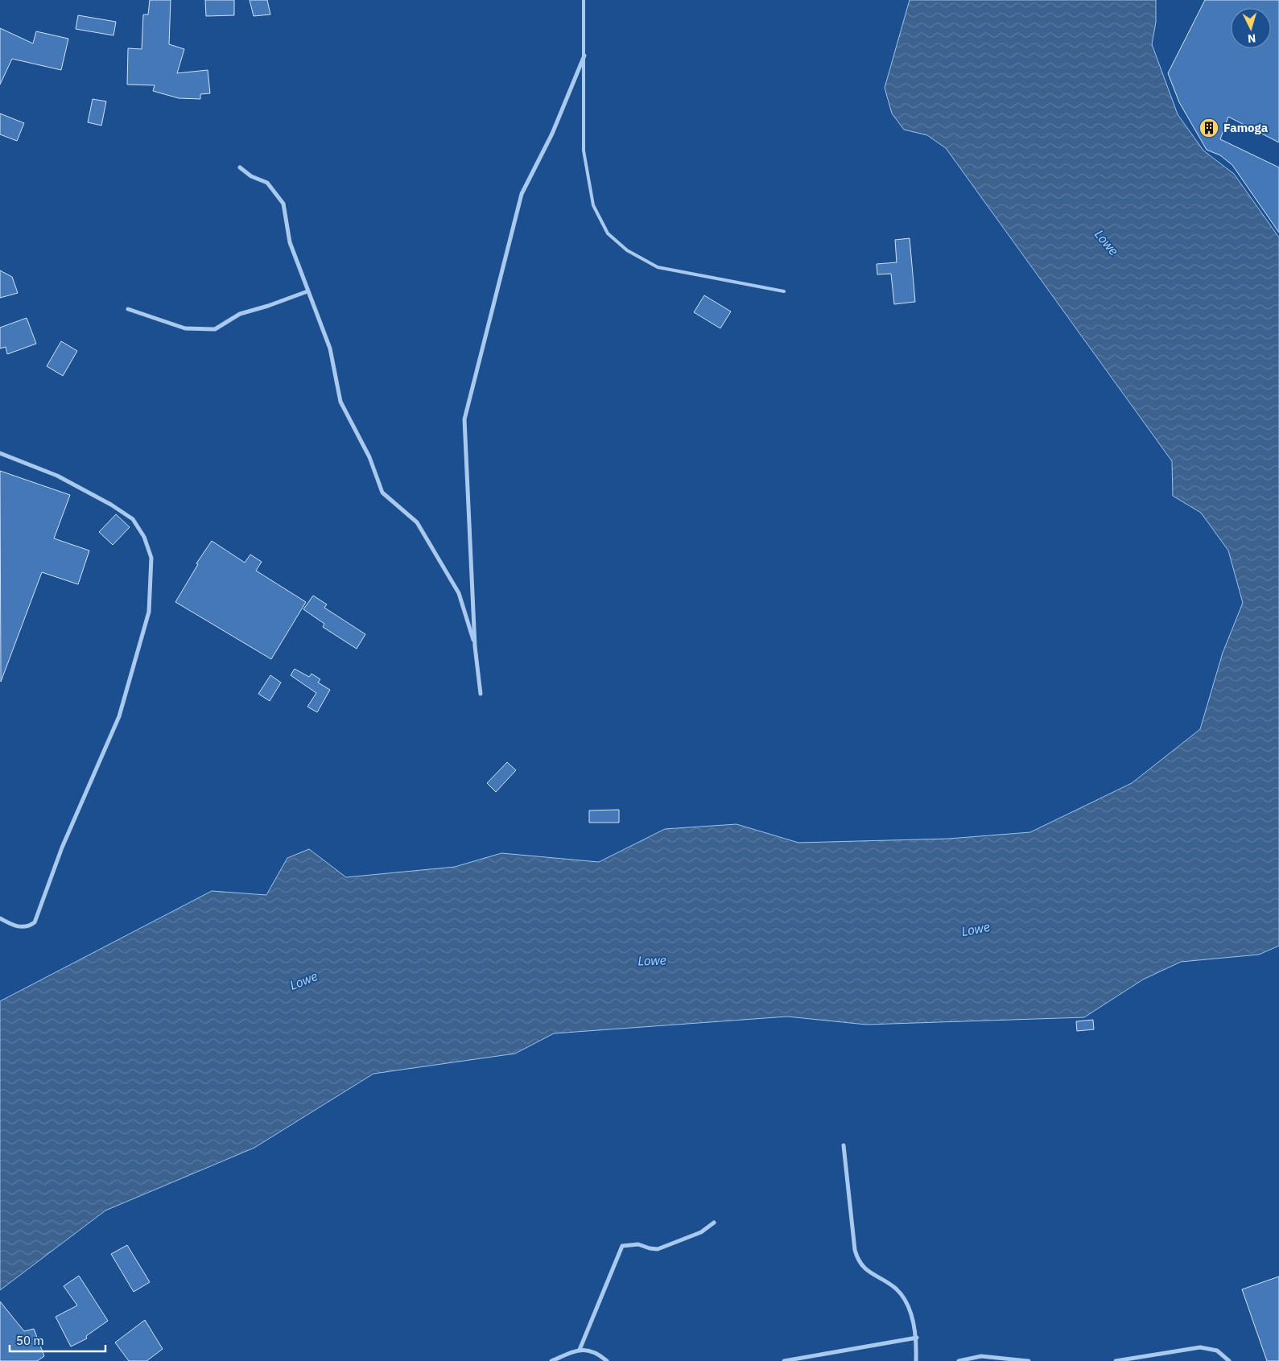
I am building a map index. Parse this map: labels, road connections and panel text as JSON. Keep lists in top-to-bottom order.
{
  "water": ["Lowe"],
  "places": {
    "building": ["Famoga"]
  },
  "scale_bar": "50 m",
  "north": "bottom"
}
